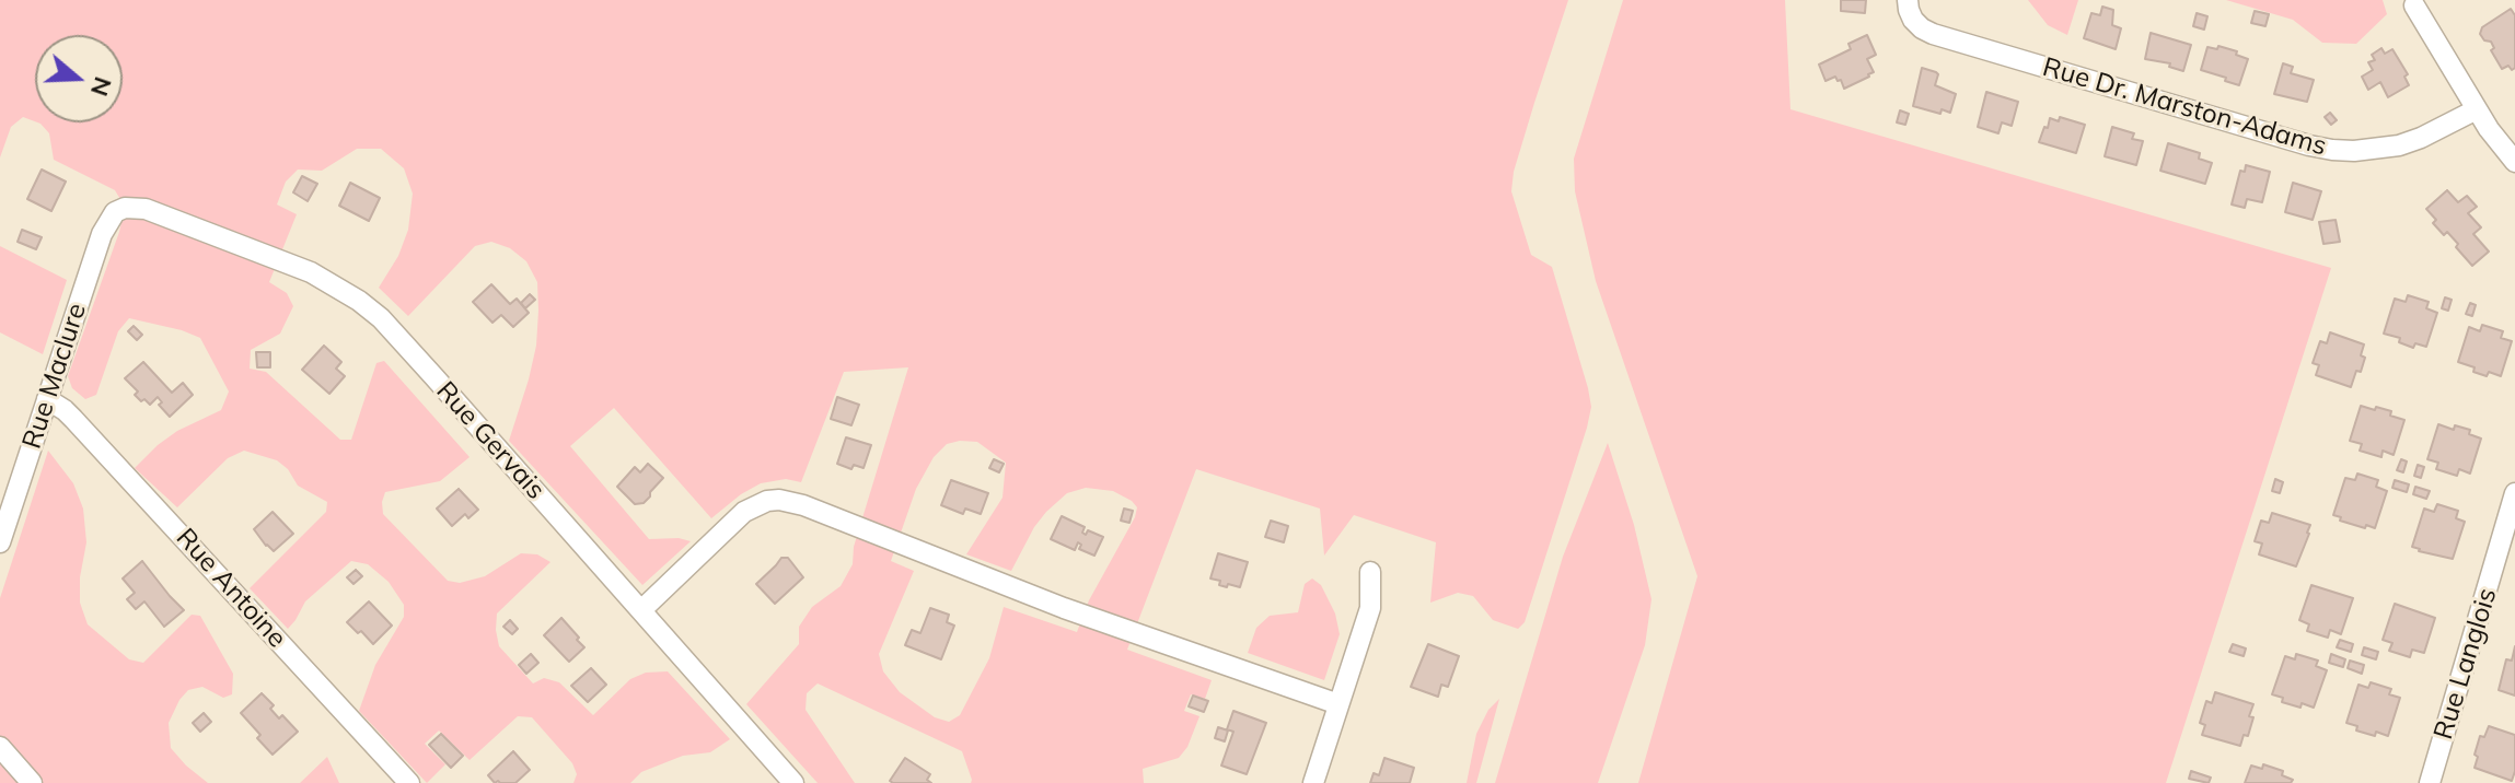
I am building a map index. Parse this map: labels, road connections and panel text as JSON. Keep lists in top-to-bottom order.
{
  "streets": {
    "street": [
      "Rue Dr. Marston-Adams",
      "Rue Maclure",
      "Rue Gervais",
      "Rue Antoine",
      "Rue Langlois"
    ]
  },
  "crossings": [
    ["Rue Maclure", "Rue Gervais"],
    ["Rue Maclure", "Rue Antoine"]
  ],
  "north": "right"
}
